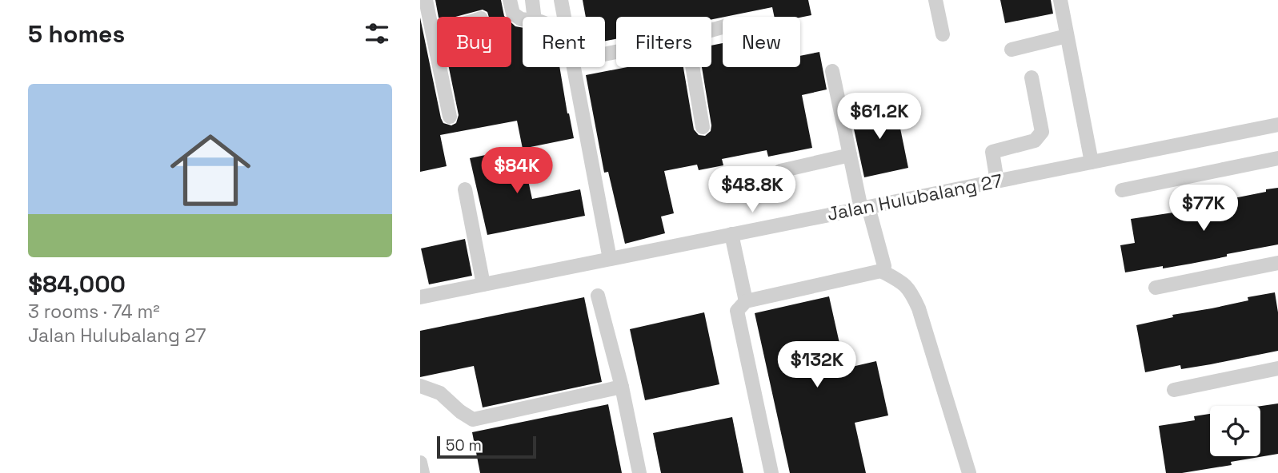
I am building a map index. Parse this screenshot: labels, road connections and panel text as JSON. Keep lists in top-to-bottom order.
{
  "streets": {
    "street": ["Jalan Hulubalang 27"]
  },
  "scale_bar": "50 m",
  "page": {
    "heading": "5 homes",
    "chip": [
      "Buy",
      "Rent",
      "Filters",
      "New"
    ],
    "list": [
      {
        "name": "$84,000",
        "note": "3 rooms · 74 m² · Jalan Hulubalang 27"
      }
    ],
    "price": [
      "$61.2K",
      "$84K",
      "$48.8K",
      "$77K",
      "$132K"
    ],
    "scale": "50 m"
  }
}
